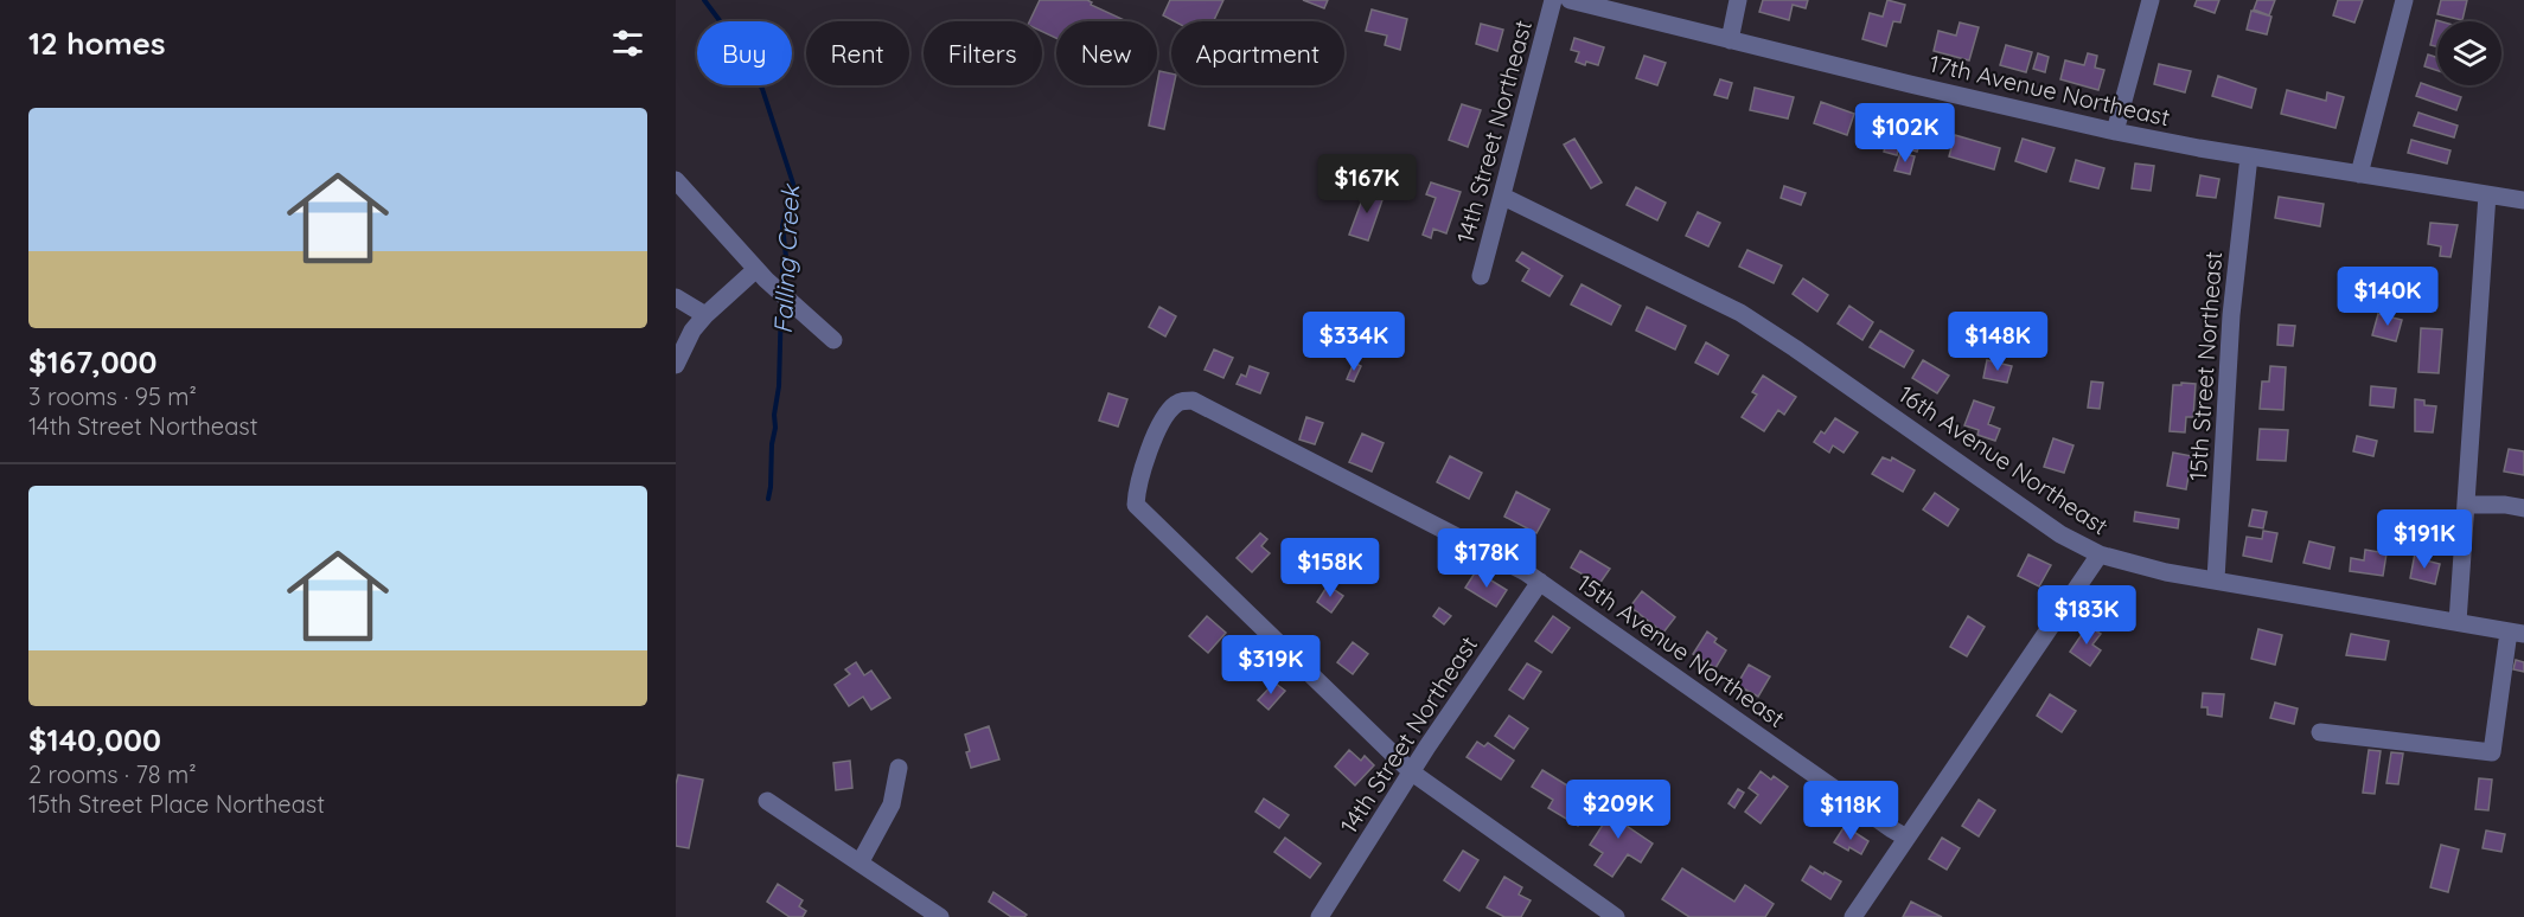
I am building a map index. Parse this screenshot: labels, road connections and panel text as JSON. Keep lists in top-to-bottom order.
{
  "streets": {
    "street": [
      "17th Avenue Northeast",
      "14th Street Northeast",
      "15th Street Northeast",
      "16th Avenue Northeast",
      "15th Avenue Northeast"
    ]
  },
  "crossings": [
    ["17th Avenue Northeast", "15th Street Northeast"],
    ["14th Street Northeast", "16th Avenue Northeast"],
    ["14th Street Northeast", "15th Avenue Northeast"],
    ["15th Street Northeast", "16th Avenue Northeast"]
  ],
  "water": ["Falling Creek"],
  "page": {
    "heading": "12 homes",
    "chip": [
      "Buy",
      "Rent",
      "Filters",
      "New",
      "Apartment"
    ],
    "list": [
      {
        "name": "$167,000",
        "note": "3 rooms · 95 m² · 14th Street Northeast"
      },
      {
        "name": "$140,000",
        "note": "2 rooms · 78 m² · 15th Street Place Northeast"
      }
    ],
    "price": [
      "$102K",
      "$167K",
      "$140K",
      "$334K",
      "$148K",
      "$191K",
      "$178K",
      "$158K",
      "$183K",
      "$319K",
      "$209K",
      "$118K"
    ]
  }
}
